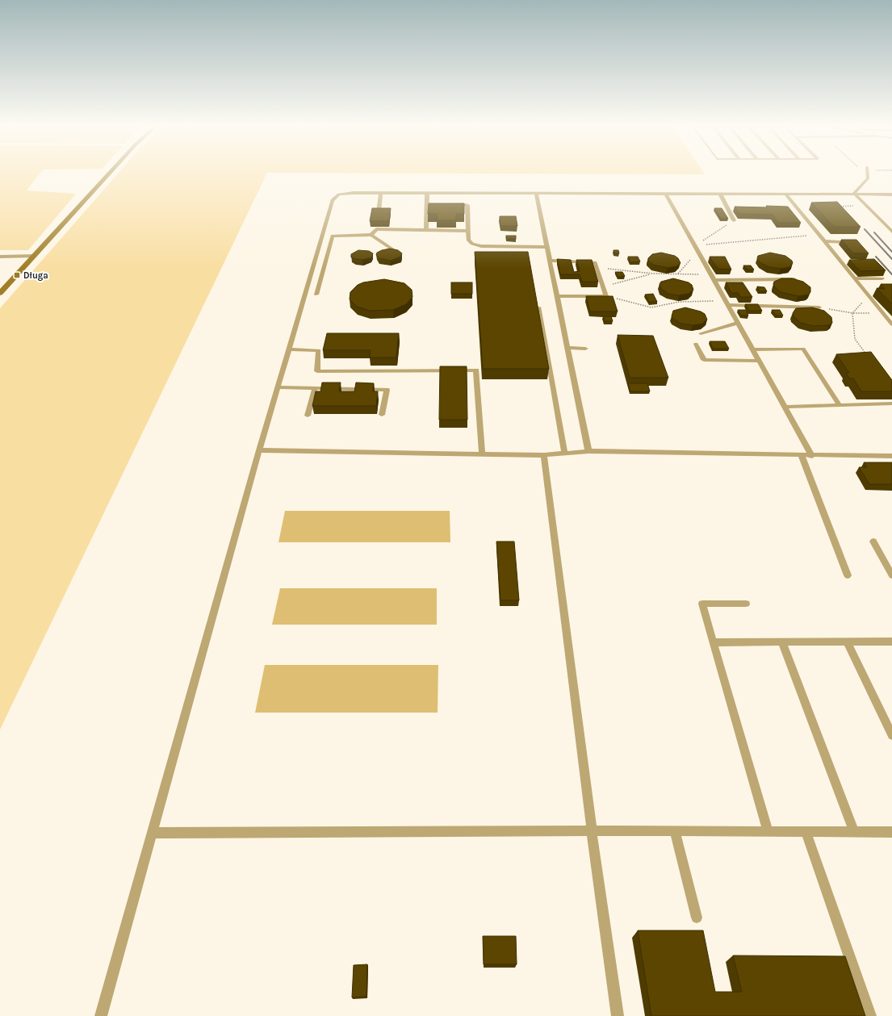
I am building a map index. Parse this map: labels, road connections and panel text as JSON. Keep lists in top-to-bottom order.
{
  "places": {
    "transit": ["Długa"]
  }
}
